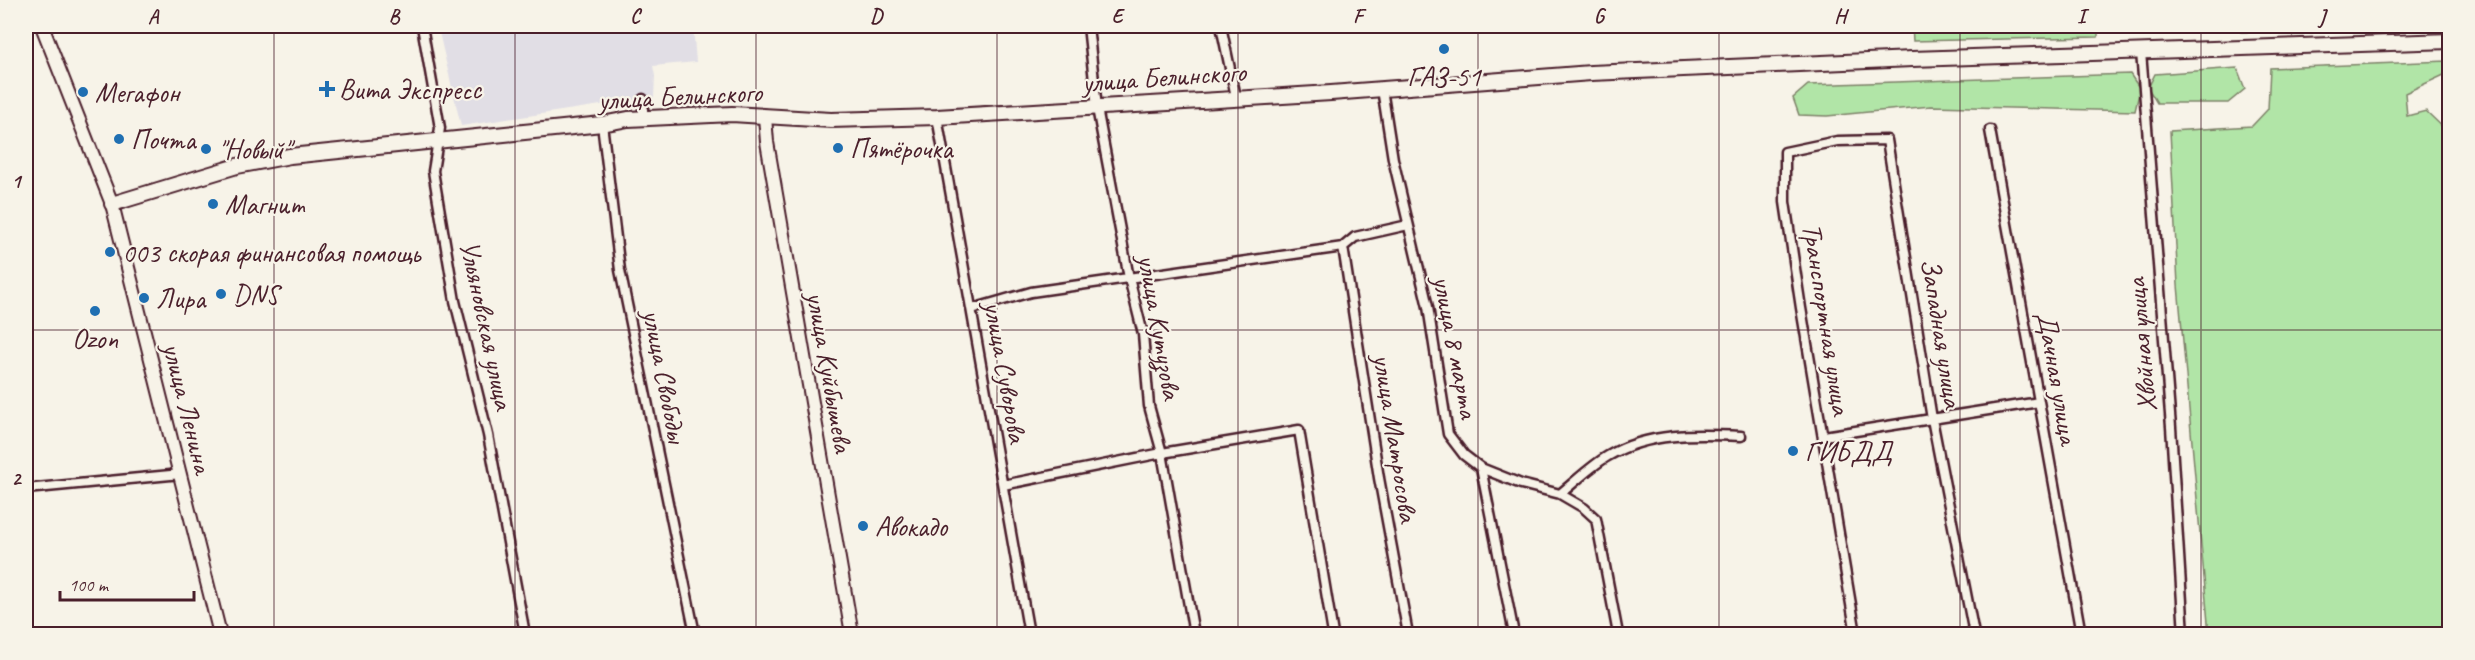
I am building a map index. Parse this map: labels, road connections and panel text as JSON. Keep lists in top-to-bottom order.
{
  "streets": {
    "main road": ["улица Белинского", "улица Куйбышева", "улица Ленина"],
    "street": [
      "Транспортная улица",
      "Ульяновская улица",
      "улица Кутузова",
      "Западная улица",
      "Хвойная улица",
      "улица 8 марта",
      "улица Суворова",
      "улица Свободы",
      "Дачная улица",
      "улица Матросова"
    ]
  },
  "crossings": [
    ["улица Белинского", "Ульяновская улица"],
    ["улица Белинского", "улица Кутузова"],
    ["улица Белинского", "Хвойная улица"],
    ["улица Белинского", "улица 8 марта"],
    ["улица Белинского", "улица Куйбышева"],
    ["улица Белинского", "улица Суворова"],
    ["улица Белинского", "улица Свободы"],
    ["улица Белинского", "улица Ленина"],
    ["Транспортная улица", "Западная улица"]
  ],
  "places": {
    "other": [
      "ГАЗ-51",
      "Мегафон",
      "Почта",
      "Пятёрочка",
      "\"Новый\"",
      "Магнит",
      "003 скорая финансовая помощь",
      "DNS",
      "Лира",
      "Ozon",
      "ГИБДД",
      "Авокадо"
    ],
    "health": ["Вита Экспресс"]
  },
  "scale_bar": "100 m",
  "grid": {
    "columns": [
      "A",
      "B",
      "C",
      "D",
      "E",
      "F",
      "G",
      "H",
      "I",
      "J"
    ],
    "rows": ["1", "2"]
  }
}
